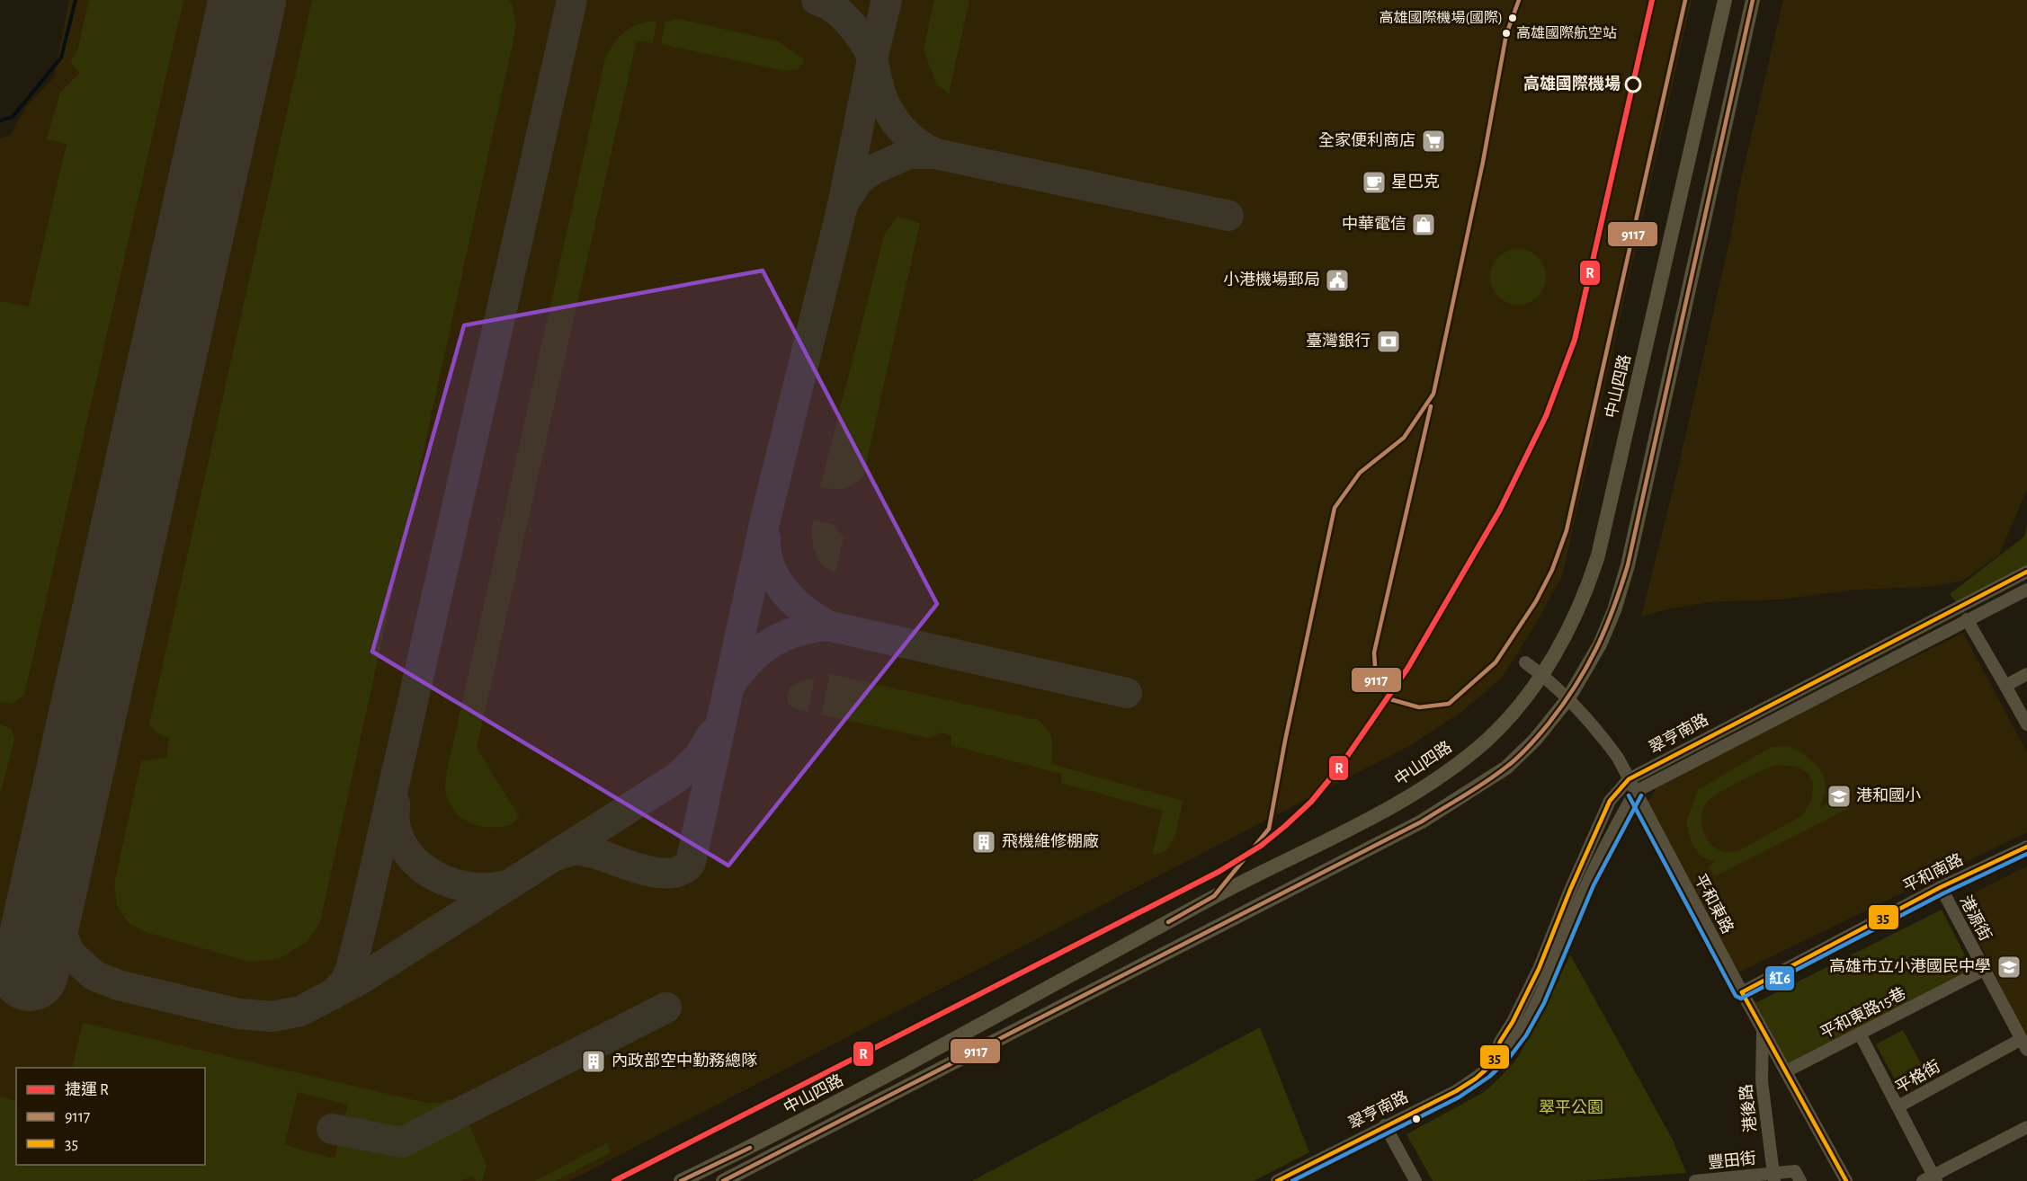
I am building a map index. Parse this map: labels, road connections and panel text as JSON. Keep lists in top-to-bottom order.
{
  "streets": {
    "main road": ["中山四路"],
    "street": [
      "翠亨南路",
      "平和南路",
      "平和東路",
      "港源街",
      "平和東路15巷",
      "平格街",
      "港後路",
      "豐田街"
    ]
  },
  "crossings": [
    ["中山四路", "平和東路"],
    ["翠亨南路", "平和東路"],
    ["平和南路", "平和東路"],
    ["平和南路", "港源街"],
    ["平和東路", "平和東路15巷"],
    ["平和東路", "港後路"],
    ["港源街", "平和東路15巷"],
    ["港源街", "平格街"],
    ["港後路", "豐田街"]
  ],
  "parks": ["翠平公園"],
  "places": {
    "other": ["高雄國際機場(國際)", "高雄國際航空站", "高雄國際機場"],
    "supermarket": ["全家便利商店"],
    "cafe": ["星巴克"],
    "shop": ["中華電信"],
    "public building": ["小港機場郵局"],
    "bank": ["臺灣銀行"],
    "school or university": ["港和國小", "高雄市立小港國民中學"],
    "building": ["飛機維修棚廠", "內政部空中勤務總隊"]
  },
  "lines": [
    "metro line R",
    "transit line 9117",
    "transit line 35",
    "transit line 紅6"
  ],
  "legend": ["捷運 R", "9117", "35"]
}
